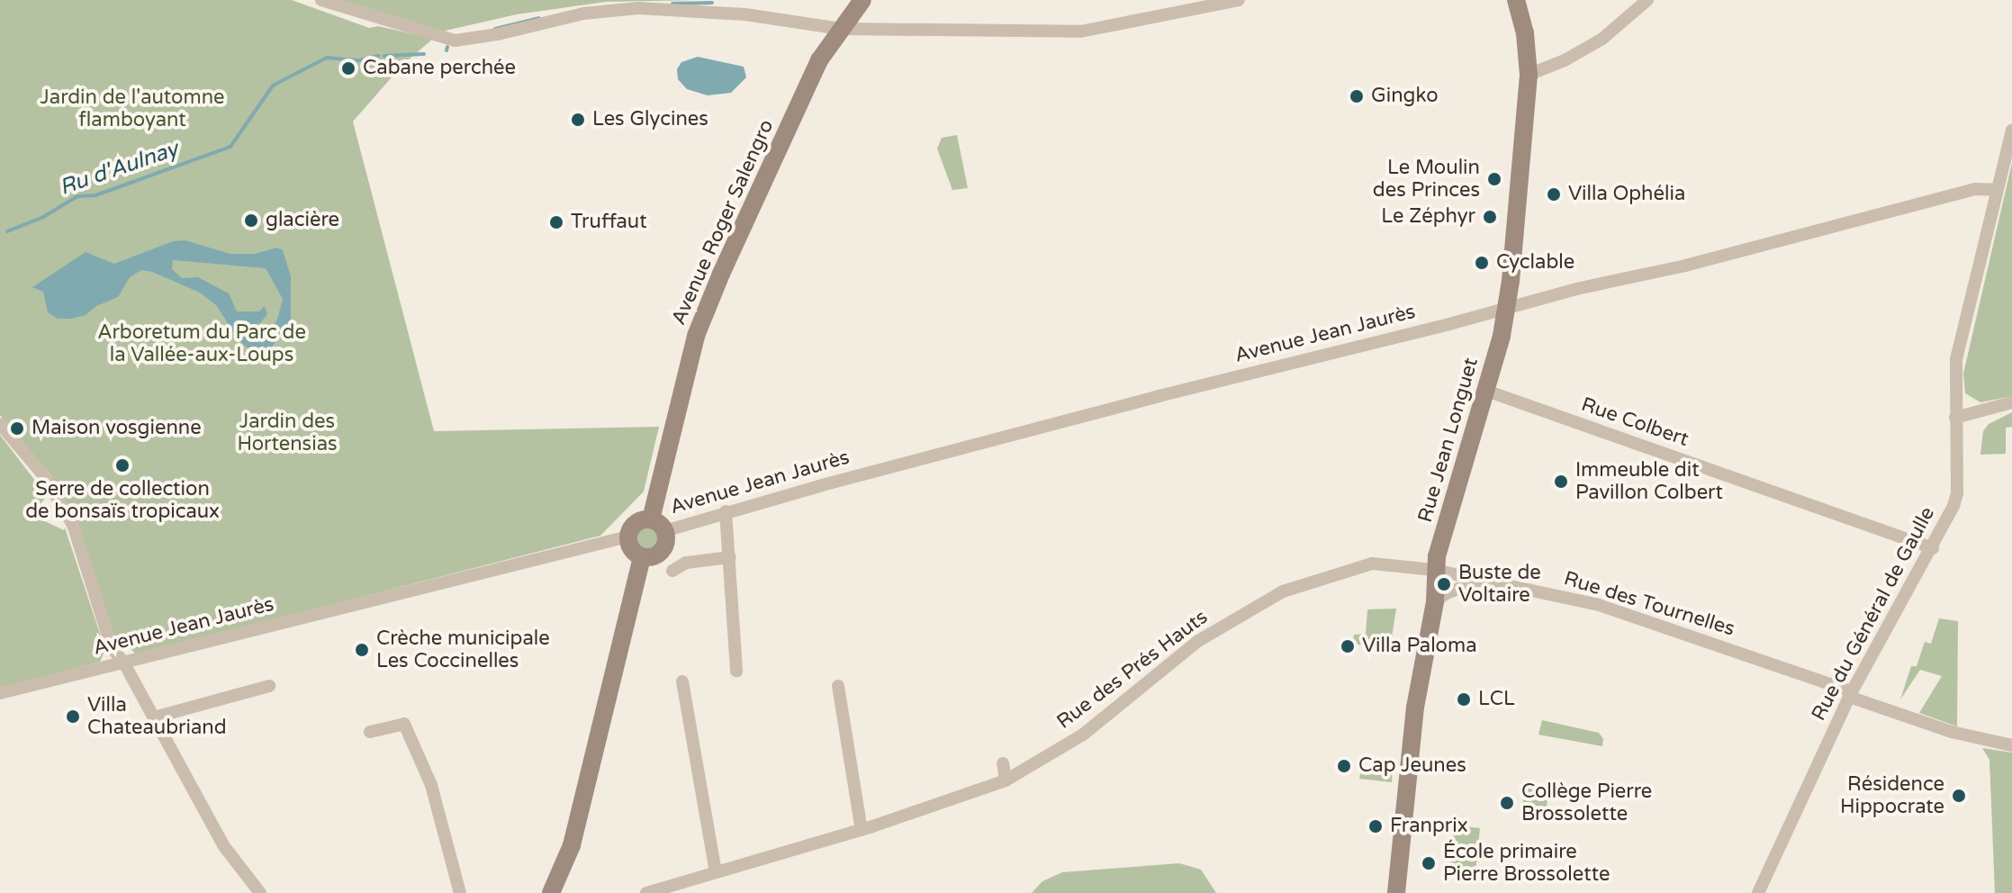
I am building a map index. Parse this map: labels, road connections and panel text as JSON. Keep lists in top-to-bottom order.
{
  "streets": {
    "main road": ["Avenue Roger Salengro", "Rue Jean Longuet"],
    "street": [
      "Avenue Jean Jaurès",
      "Rue Colbert",
      "Rue des Tournelles",
      "Rue du Général de Gaulle",
      "Rue des Prés Hauts"
    ]
  },
  "crossings": [
    ["Avenue Roger Salengro", "Avenue Jean Jaurès"],
    ["Avenue Jean Jaurès", "Rue Jean Longuet"],
    ["Avenue Jean Jaurès", "Rue du Général de Gaulle"],
    ["Rue Colbert", "Rue Jean Longuet"],
    ["Rue Colbert", "Rue du Général de Gaulle"],
    ["Rue Jean Longuet", "Rue des Prés Hauts"],
    ["Rue des Tournelles", "Rue du Général de Gaulle"],
    ["Rue des Tournelles", "Rue des Prés Hauts"]
  ],
  "water": ["Ru d'Aulnay"],
  "parks": ["Jardin de l'automne flamboyant", "Arboretum du Parc de la Vallée-aux-Loups", "Jardin des Hortensias"],
  "places": [
    "Cabane perchée",
    "Gingko",
    "Les Glycines",
    "Le Moulin des Princes",
    "Villa Ophélia",
    "Le Zéphyr",
    "glacière",
    "Truffaut",
    "Cyclable",
    "Maison vosgienne",
    "Serre de collection de bonsaïs tropicaux",
    "Immeuble dit Pavillon Colbert",
    "Buste de Voltaire",
    "Villa Paloma",
    "Crèche municipale Les Coccinelles",
    "LCL",
    "Villa Chateaubriand",
    "Cap Jeunes",
    "Résidence Hippocrate",
    "Collège Pierre Brossolette",
    "Franprix",
    "École primaire Pierre Brossolette"
  ]
}
